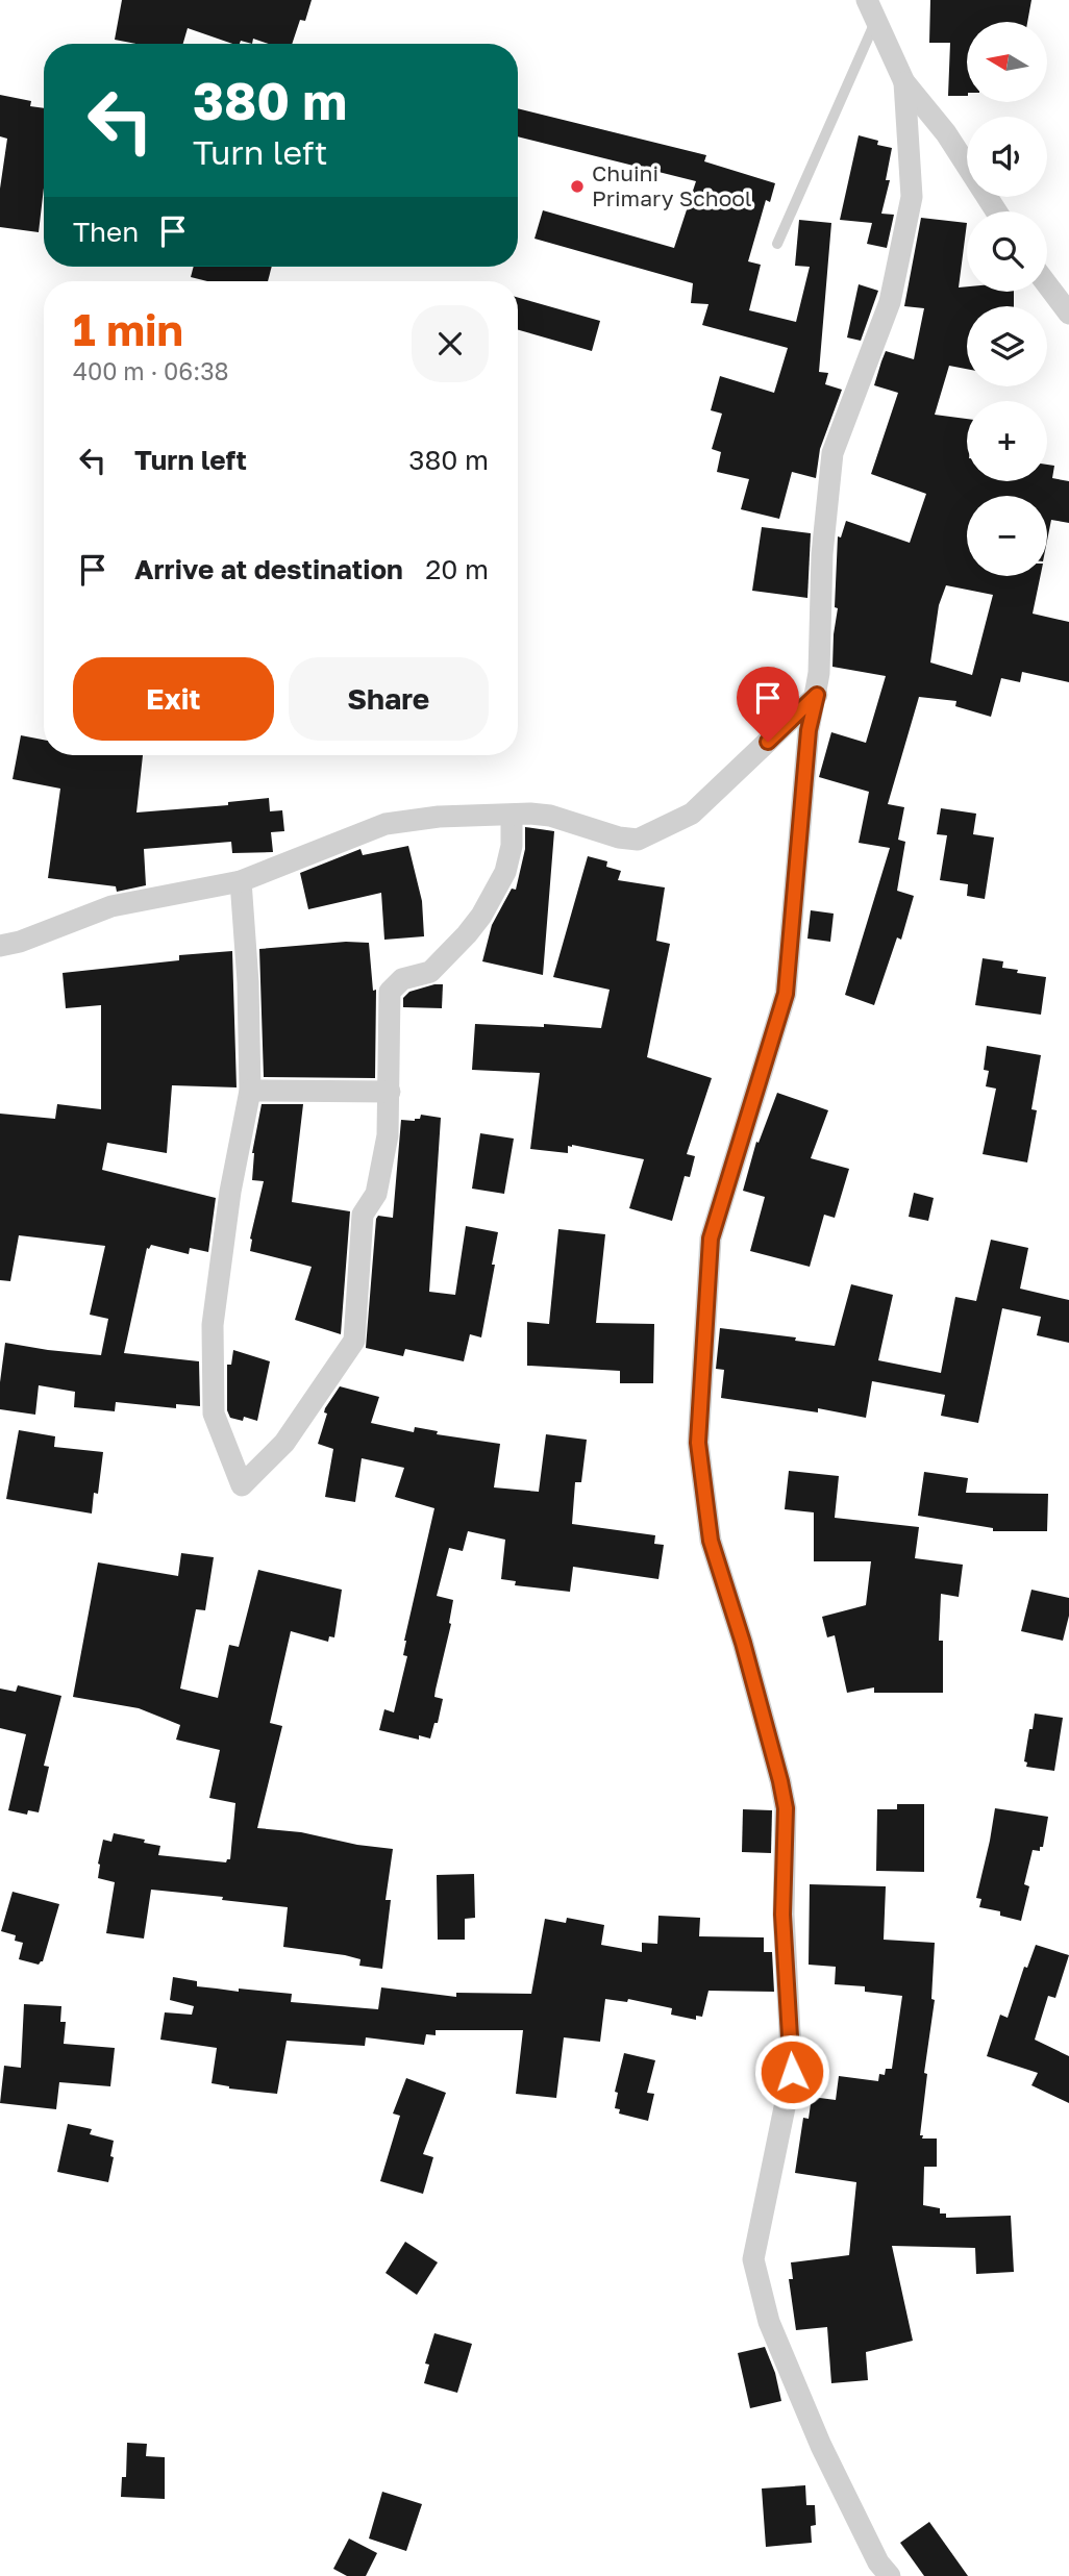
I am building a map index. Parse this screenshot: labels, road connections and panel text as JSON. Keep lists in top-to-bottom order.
{
  "places": ["Chuini Primary School"],
  "north": "left",
  "page": {
    "map_buttons": ["+", "−"],
    "turn": ["380 m", "Turn left"],
    "then": "Then",
    "heading": ["1 min", "400 m · 06:38"],
    "list": [
      {
        "name": "Turn left",
        "value": "380 m"
      },
      {
        "name": "Arrive at destination",
        "value": "20 m"
      }
    ],
    "buttons": ["Exit", "Share"]
  }
}
